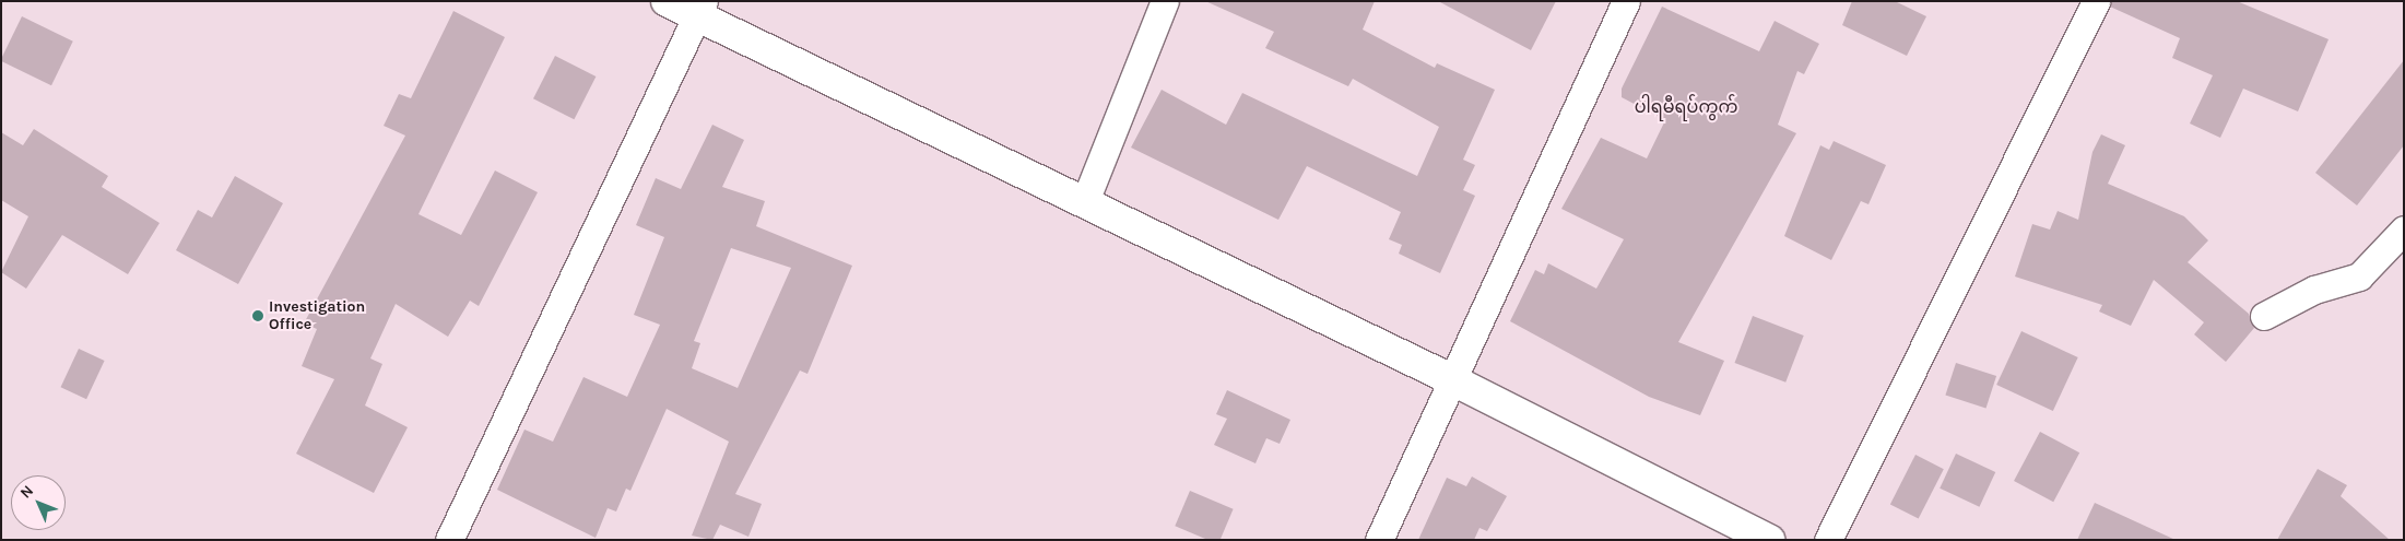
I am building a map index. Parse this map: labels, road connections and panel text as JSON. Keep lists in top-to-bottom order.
{
  "districts": ["ပါရမီရပ်ကွက်"],
  "places": ["Investigation Office"],
  "north": "top left"
}
